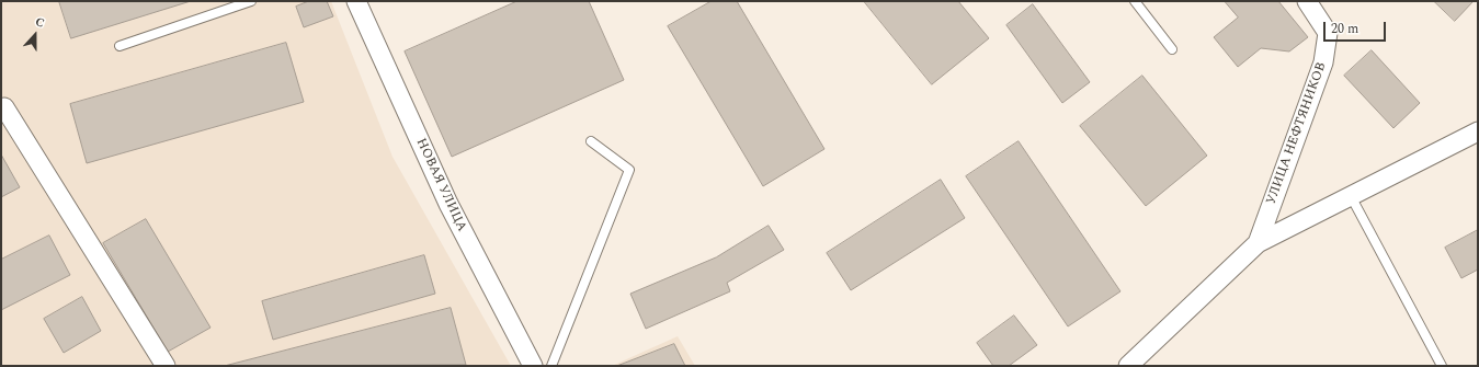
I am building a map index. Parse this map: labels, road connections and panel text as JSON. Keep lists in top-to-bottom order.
{
  "streets": {
    "street": ["УЛИЦА НЕФТЯНИКОВ", "НОВАЯ УЛИЦА"]
  },
  "scale_bar": "20 m",
  "north": "top"
}
